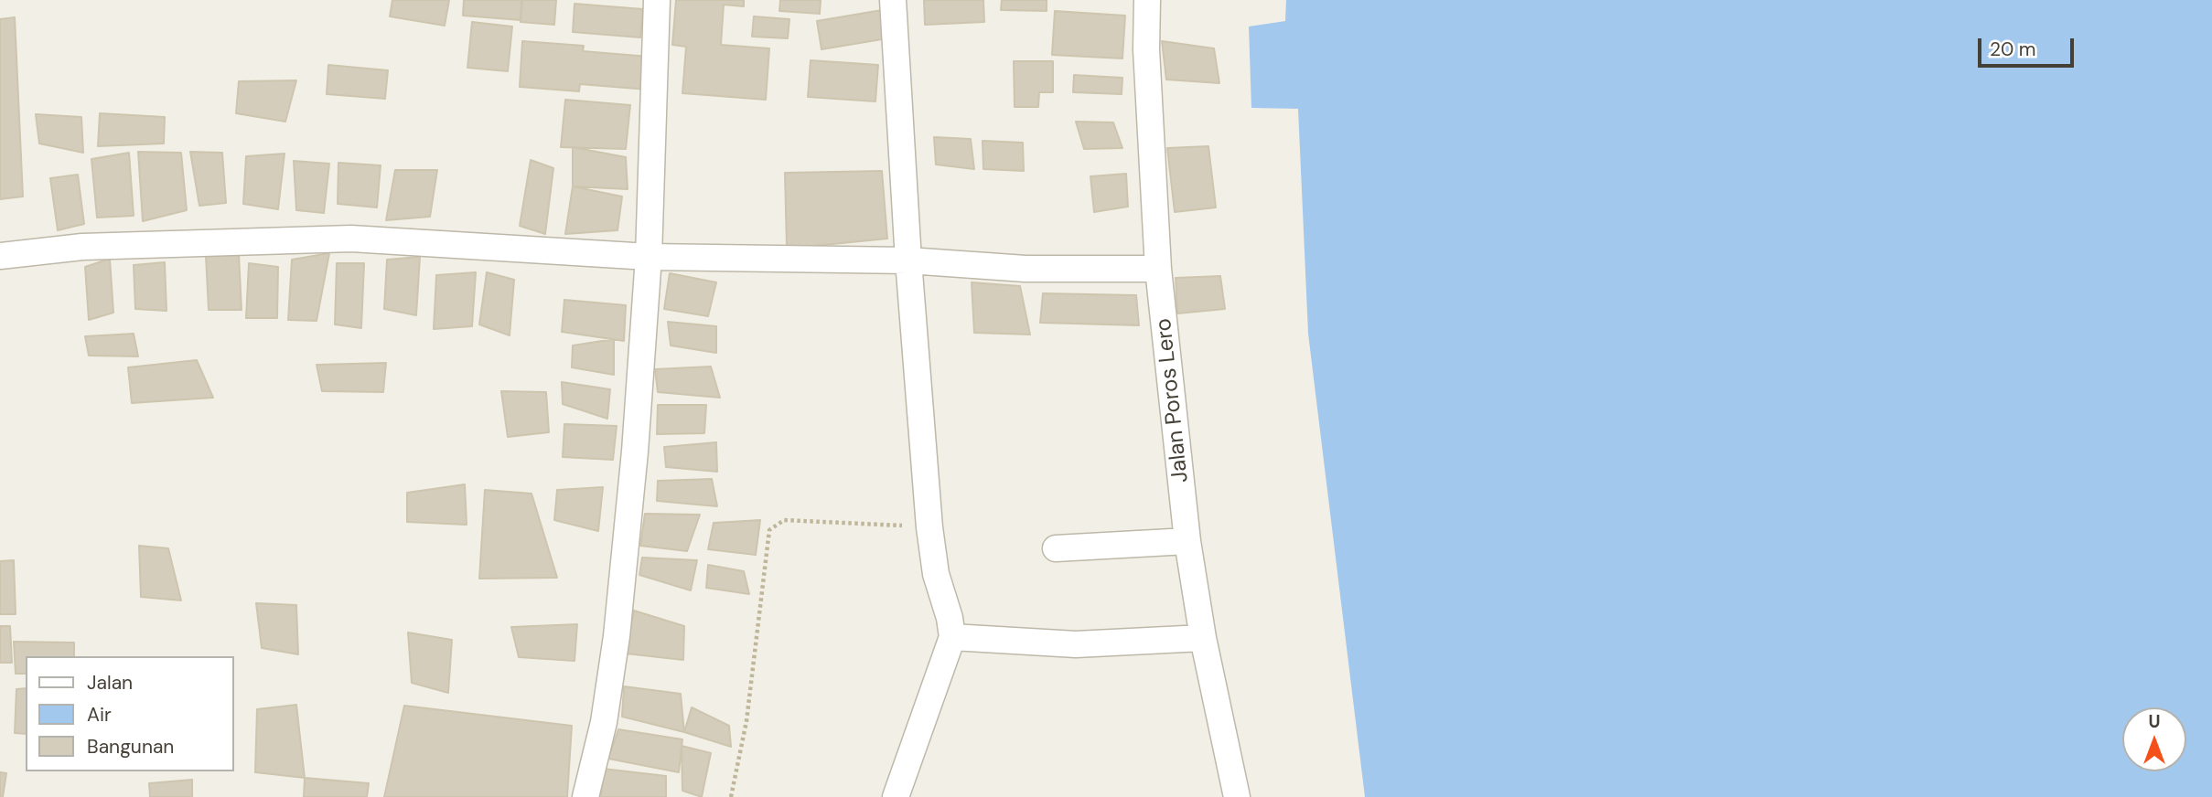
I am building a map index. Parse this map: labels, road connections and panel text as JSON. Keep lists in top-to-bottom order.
{
  "streets": {
    "street": ["Jalan Poros Lero"]
  },
  "legend": ["Jalan", "Air", "Bangunan"],
  "scale_bar": "20 m",
  "north": "top"
}
